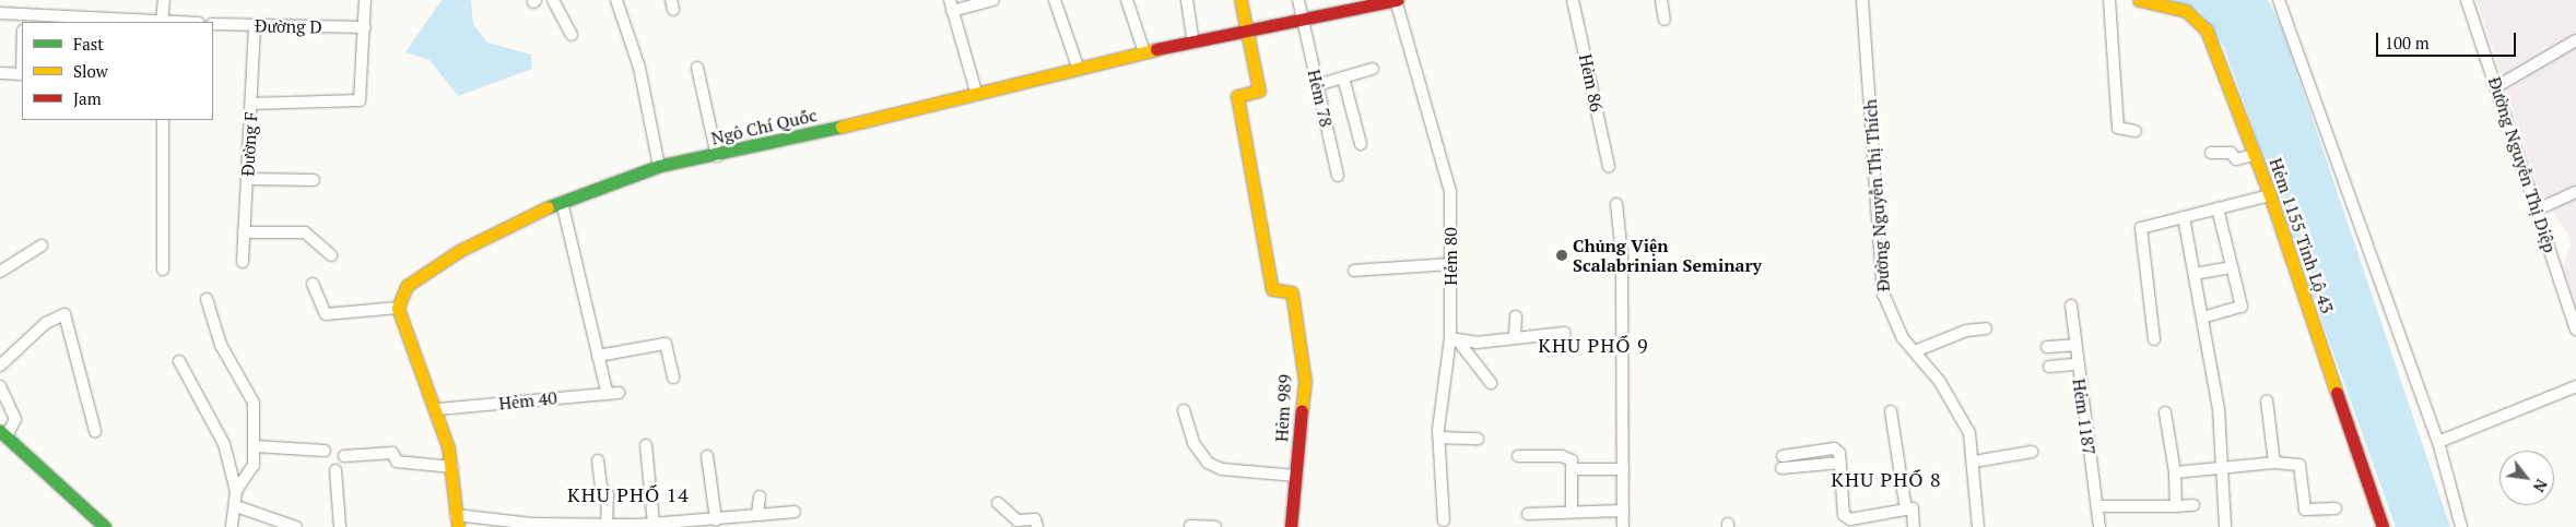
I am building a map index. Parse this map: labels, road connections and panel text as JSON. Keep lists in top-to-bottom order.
{
  "streets": {
    "main road": ["Ngô Chí Quốc", "Hẻm 1155 Tỉnh Lộ 43", "Hẻm 989"],
    "street": [
      "Đường D",
      "Hẻm 86",
      "Hẻm 78",
      "Đường F",
      "Đường Nguyễn Thị Diệp",
      "Đường Nguyễn Thị Thích",
      "Hẻm 80",
      "Hẻm 40",
      "Hẻm 1187"
    ]
  },
  "crossings": [
    ["Đường D", "Đường F"],
    ["Hẻm 78", "Ngô Chí Quốc"],
    ["Ngô Chí Quốc", "Hẻm 80"],
    ["Ngô Chí Quốc", "Hẻm 989"]
  ],
  "districts": ["KHU PHỐ 9", "KHU PHỐ 8", "KHU PHỐ 14"],
  "places": ["Chủng Viện Scalabrinian Seminary"],
  "legend": ["Fast", "Slow", "Jam"],
  "scale_bar": "100 m",
  "north": "bottom right"
}
